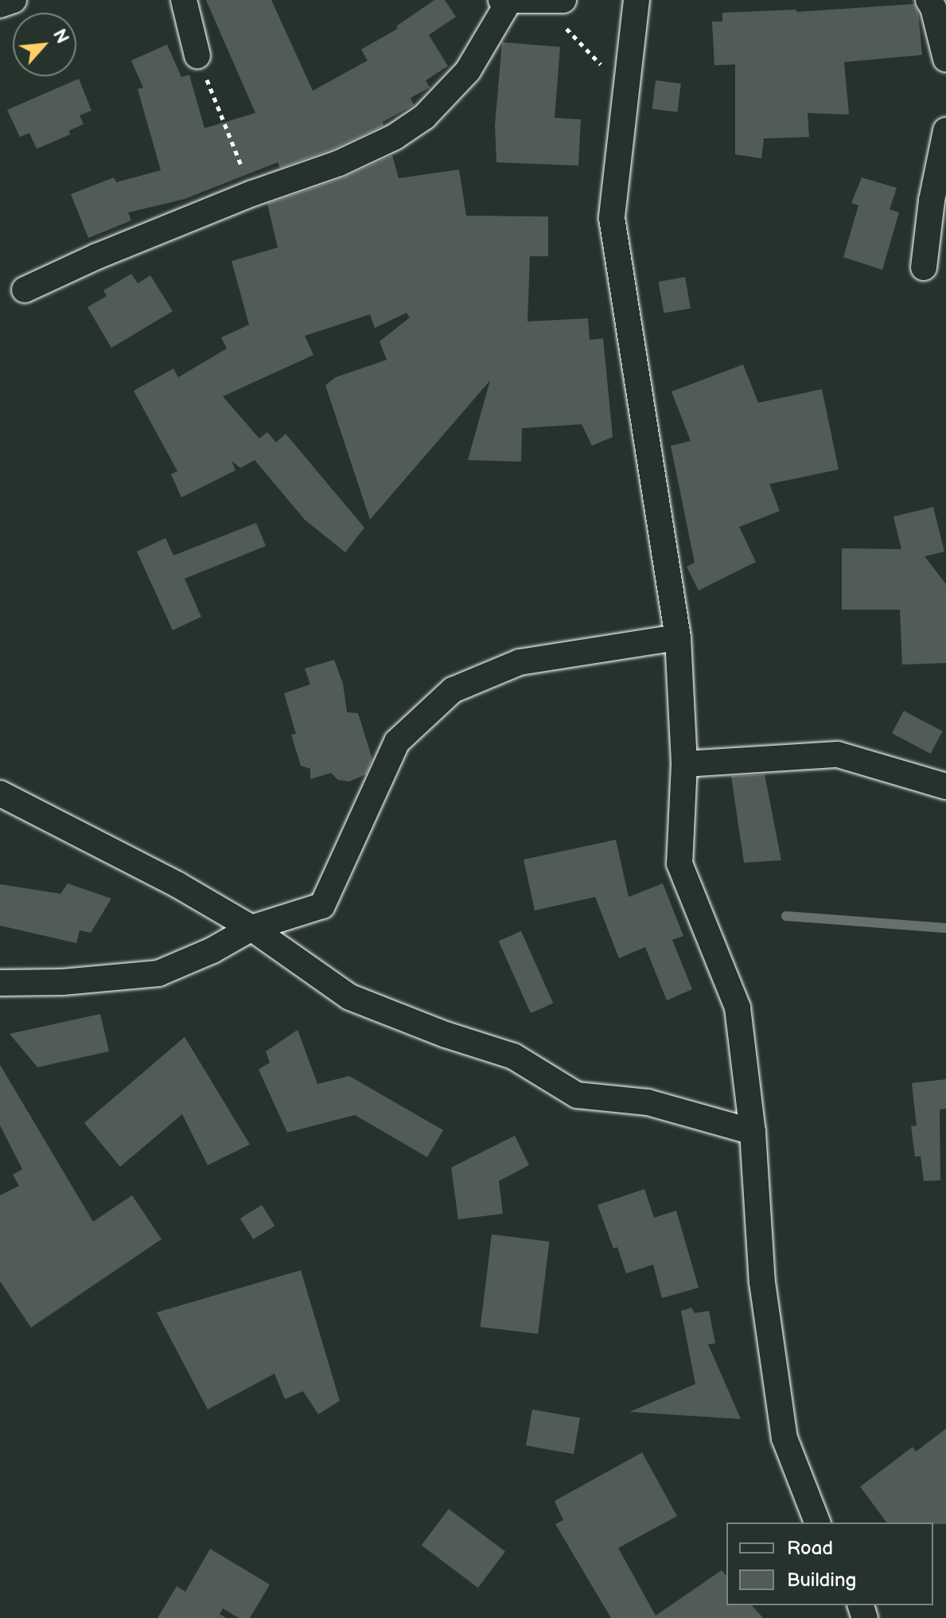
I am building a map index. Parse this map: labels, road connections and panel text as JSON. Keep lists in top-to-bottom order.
{
  "legend": ["Road", "Building"],
  "north": "top right"
}
